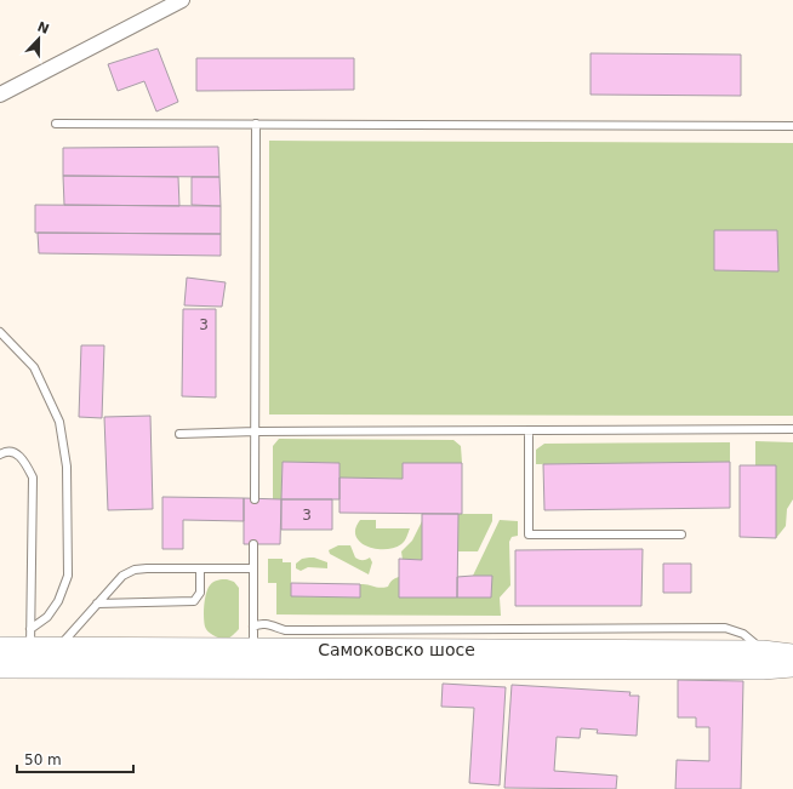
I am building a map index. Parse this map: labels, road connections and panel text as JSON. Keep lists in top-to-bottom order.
{
  "streets": {
    "main road": ["Самоковско шосе"]
  },
  "house_numbers": ["3", "3"],
  "scale_bar": "50 m",
  "north": "top"
}
